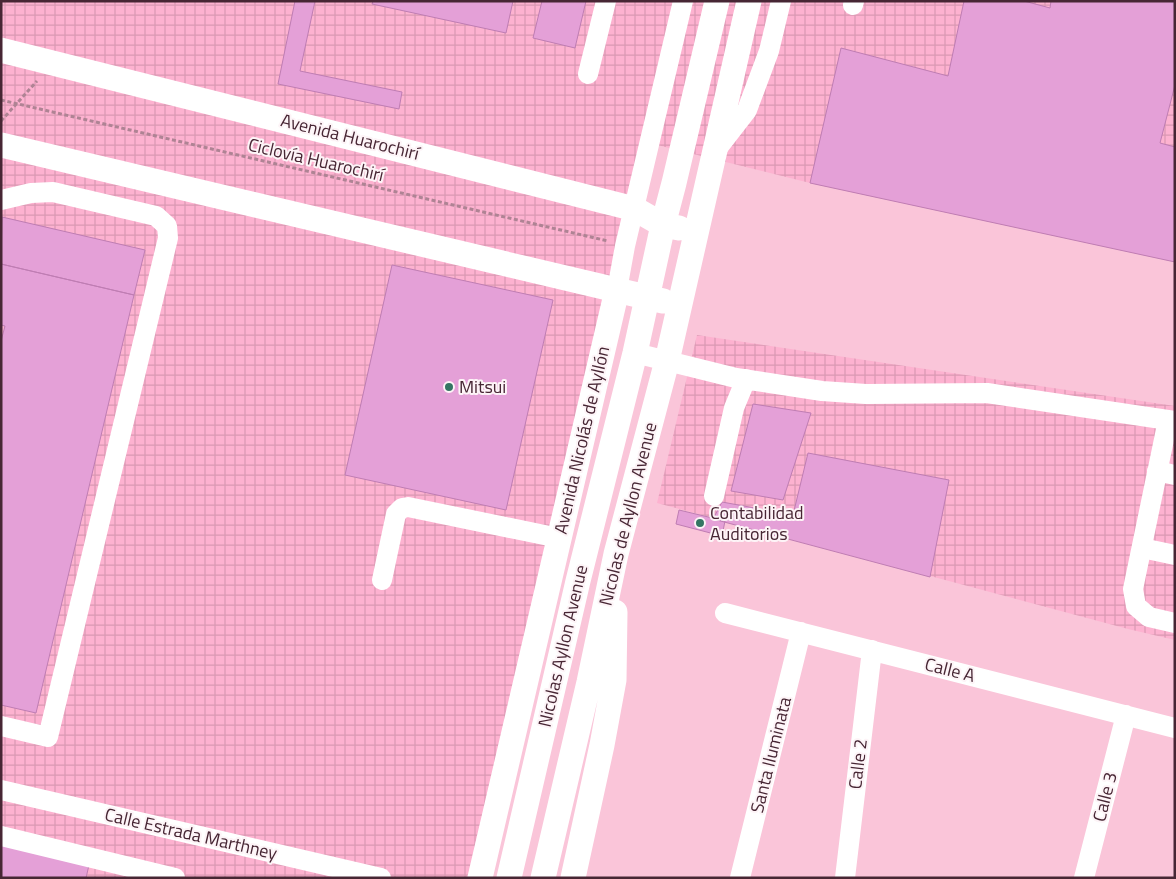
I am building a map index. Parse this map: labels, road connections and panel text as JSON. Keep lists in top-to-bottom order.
{
  "streets": {
    "main road": ["Avenida Huarochirí", "Avenida Nicolás de Ayllón", "Nicolas de Ayllon Avenue"],
    "street": [
      "Calle A",
      "Santa Iluminata",
      "Calle 2",
      "Calle 3",
      "Calle Estrada Marthney"
    ],
    "path": ["Ciclovía Huarochirí"]
  },
  "crossings": [
    ["Avenida Huarochirí", "Avenida Nicolás de Ayllón"],
    ["Avenida Huarochirí", "Nicolas de Ayllon Avenue"],
    ["Ciclovía Huarochirí", "Avenida Nicolás de Ayllón"],
    ["Calle A", "Santa Iluminata"],
    ["Calle A", "Calle 2"],
    ["Calle A", "Calle 3"]
  ],
  "places": ["Mitsui", "Contabilidad Auditorios"]
}
